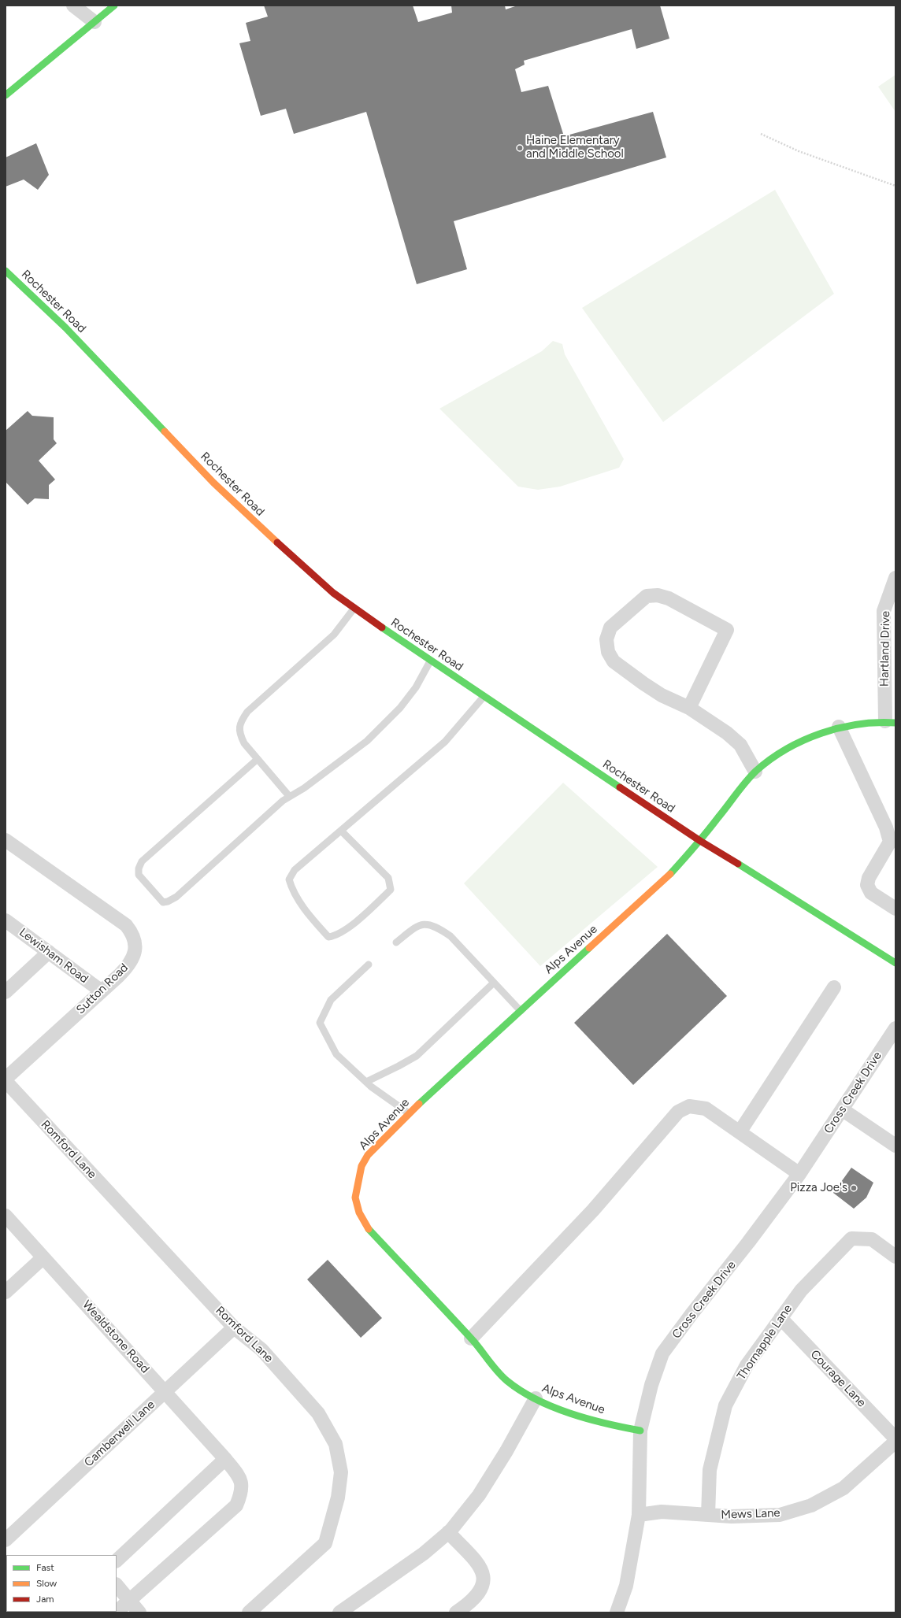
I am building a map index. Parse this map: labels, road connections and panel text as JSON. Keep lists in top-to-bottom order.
{
  "streets": {
    "street": [
      "Rochester Road",
      "Hartland Drive",
      "Alps Avenue",
      "Lewisham Road",
      "Sutton Road",
      "Cross Creek Drive",
      "Romford Lane",
      "Wealdstone Road",
      "Thornapple Lane",
      "Courage Lane",
      "Camberwell Lane",
      "Mews Lane"
    ]
  },
  "crossings": [
    ["Rochester Road", "Alps Avenue"],
    ["Hartland Drive", "Alps Avenue"],
    ["Alps Avenue", "Cross Creek Drive"],
    ["Lewisham Road", "Sutton Road"],
    ["Sutton Road", "Romford Lane"],
    ["Cross Creek Drive", "Mews Lane"],
    ["Romford Lane", "Camberwell Lane"],
    ["Wealdstone Road", "Camberwell Lane"],
    ["Thornapple Lane", "Courage Lane"],
    ["Thornapple Lane", "Mews Lane"]
  ],
  "places": ["Haine Elementary and Middle School", "Pizza Joe's"],
  "legend": ["Fast", "Slow", "Jam"]
}
